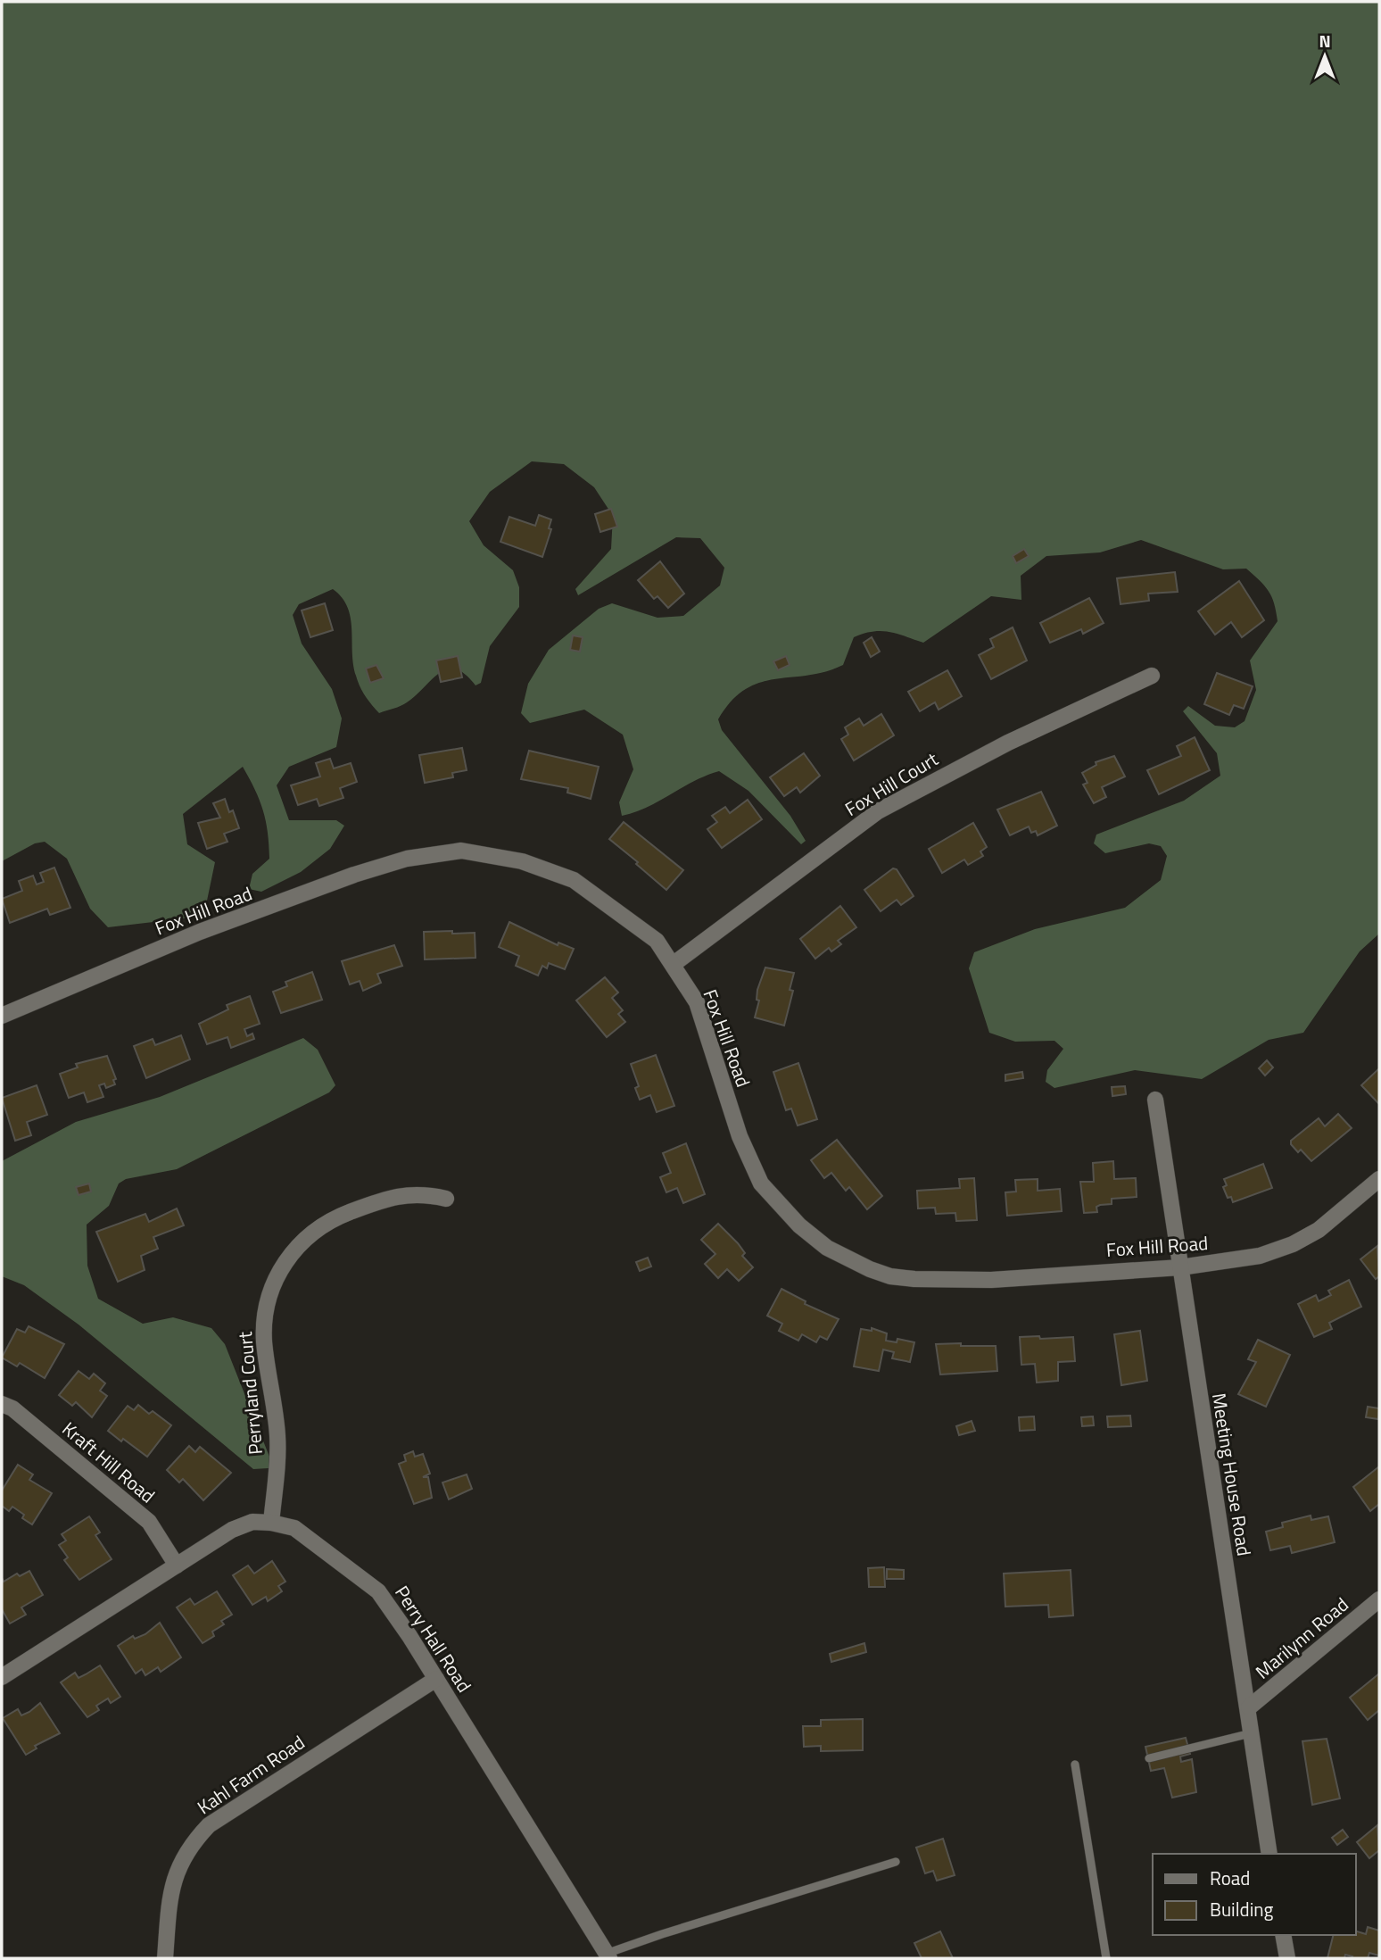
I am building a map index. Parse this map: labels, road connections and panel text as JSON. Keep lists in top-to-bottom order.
{
  "streets": {
    "street": [
      "Fox Hill Court",
      "Fox Hill Road",
      "Perryland Court",
      "Kraft Hill Road",
      "Meeting House Road",
      "Marilynn Road",
      "Perry Hall Road",
      "Kahl Farm Road"
    ]
  },
  "crossings": [
    ["Fox Hill Court", "Fox Hill Road"],
    ["Fox Hill Road", "Meeting House Road"],
    ["Perryland Court", "Perry Hall Road"],
    ["Kraft Hill Road", "Perry Hall Road"],
    ["Meeting House Road", "Marilynn Road"],
    ["Perry Hall Road", "Kahl Farm Road"]
  ],
  "legend": ["Road", "Building"],
  "north": "top"
}
